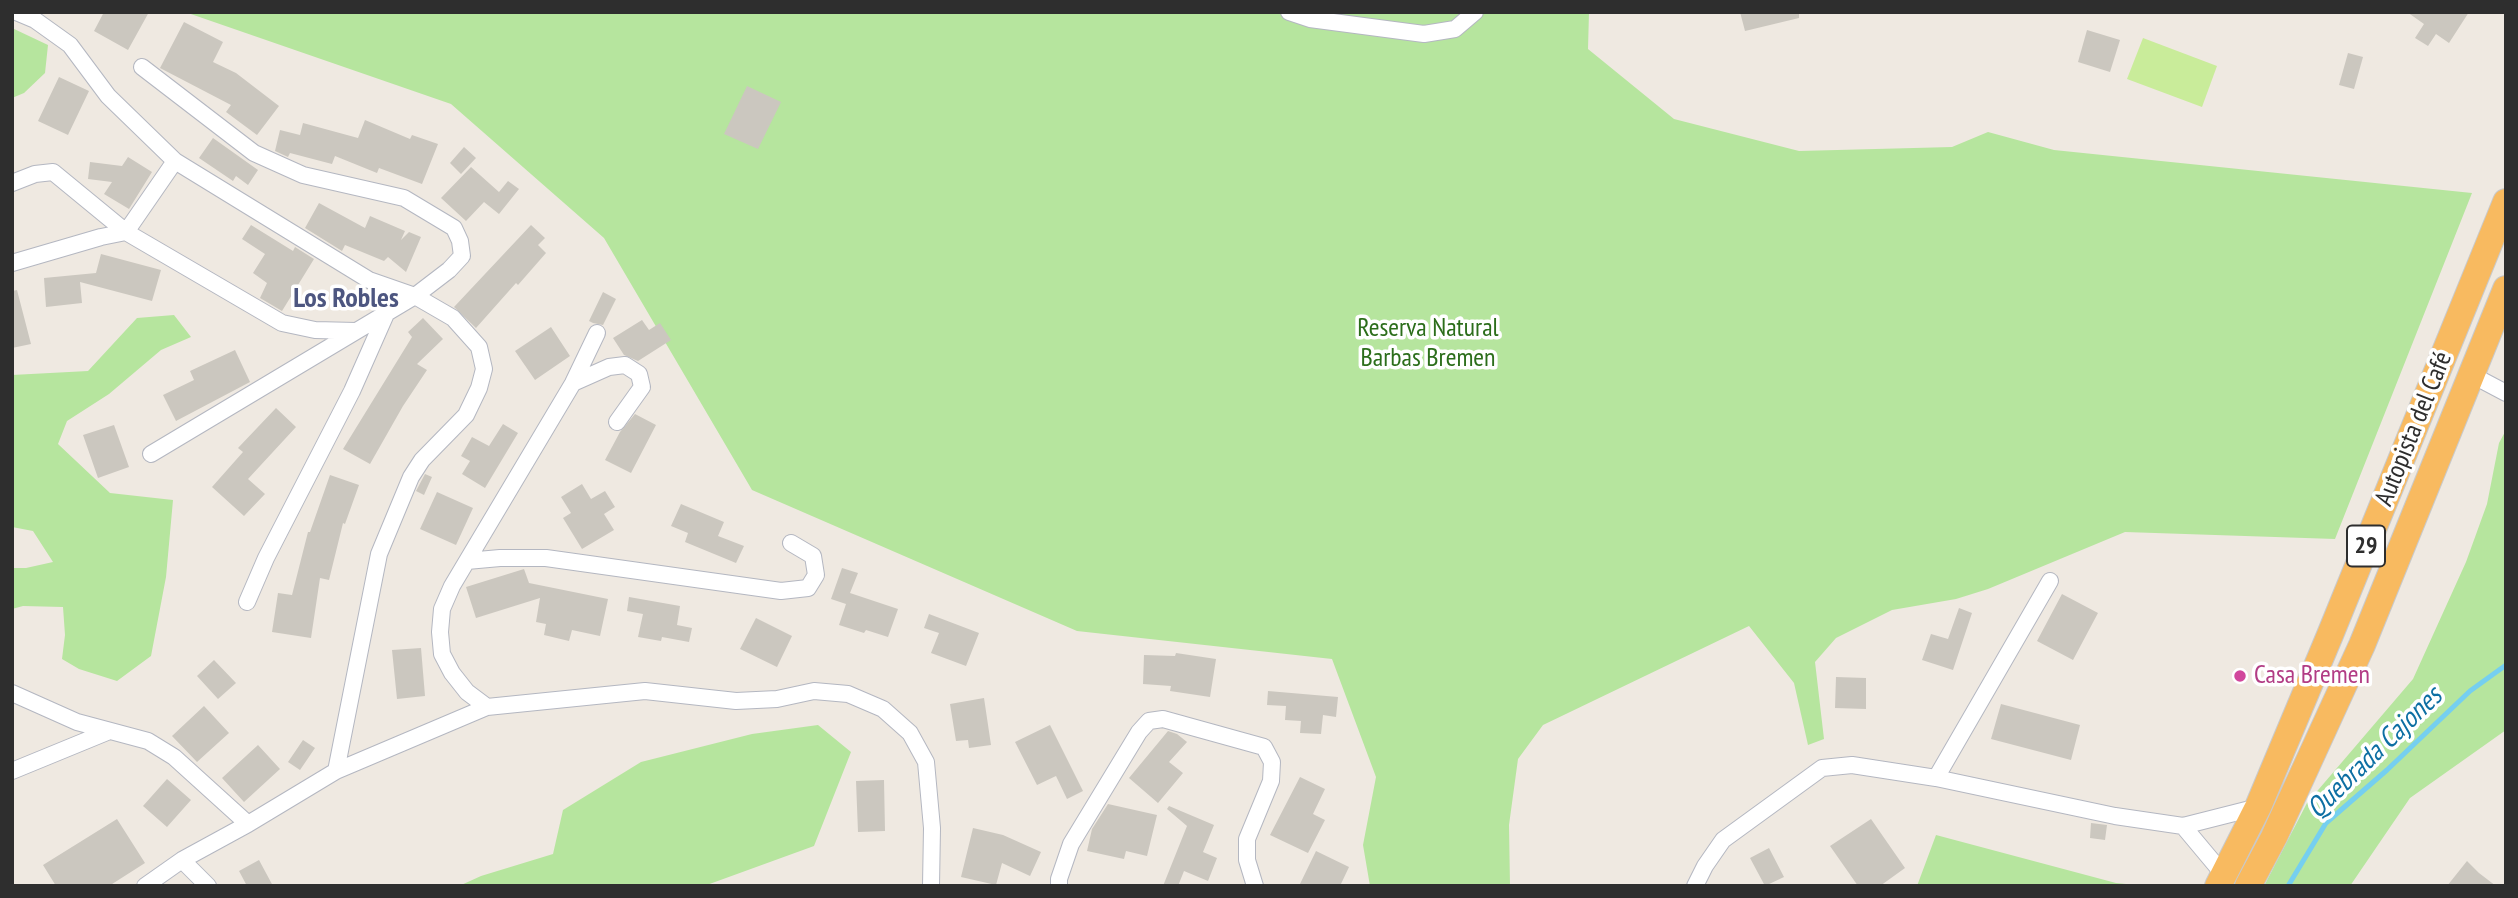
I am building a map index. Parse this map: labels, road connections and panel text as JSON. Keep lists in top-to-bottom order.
{
  "streets": {
    "highway": ["Autopista del Café", "29"]
  },
  "districts": ["Los Robles"],
  "water": ["Quebrada Cajones"],
  "parks": ["Reserva Natural Barbas Bremen"],
  "places": ["Casa Bremen"]
}
